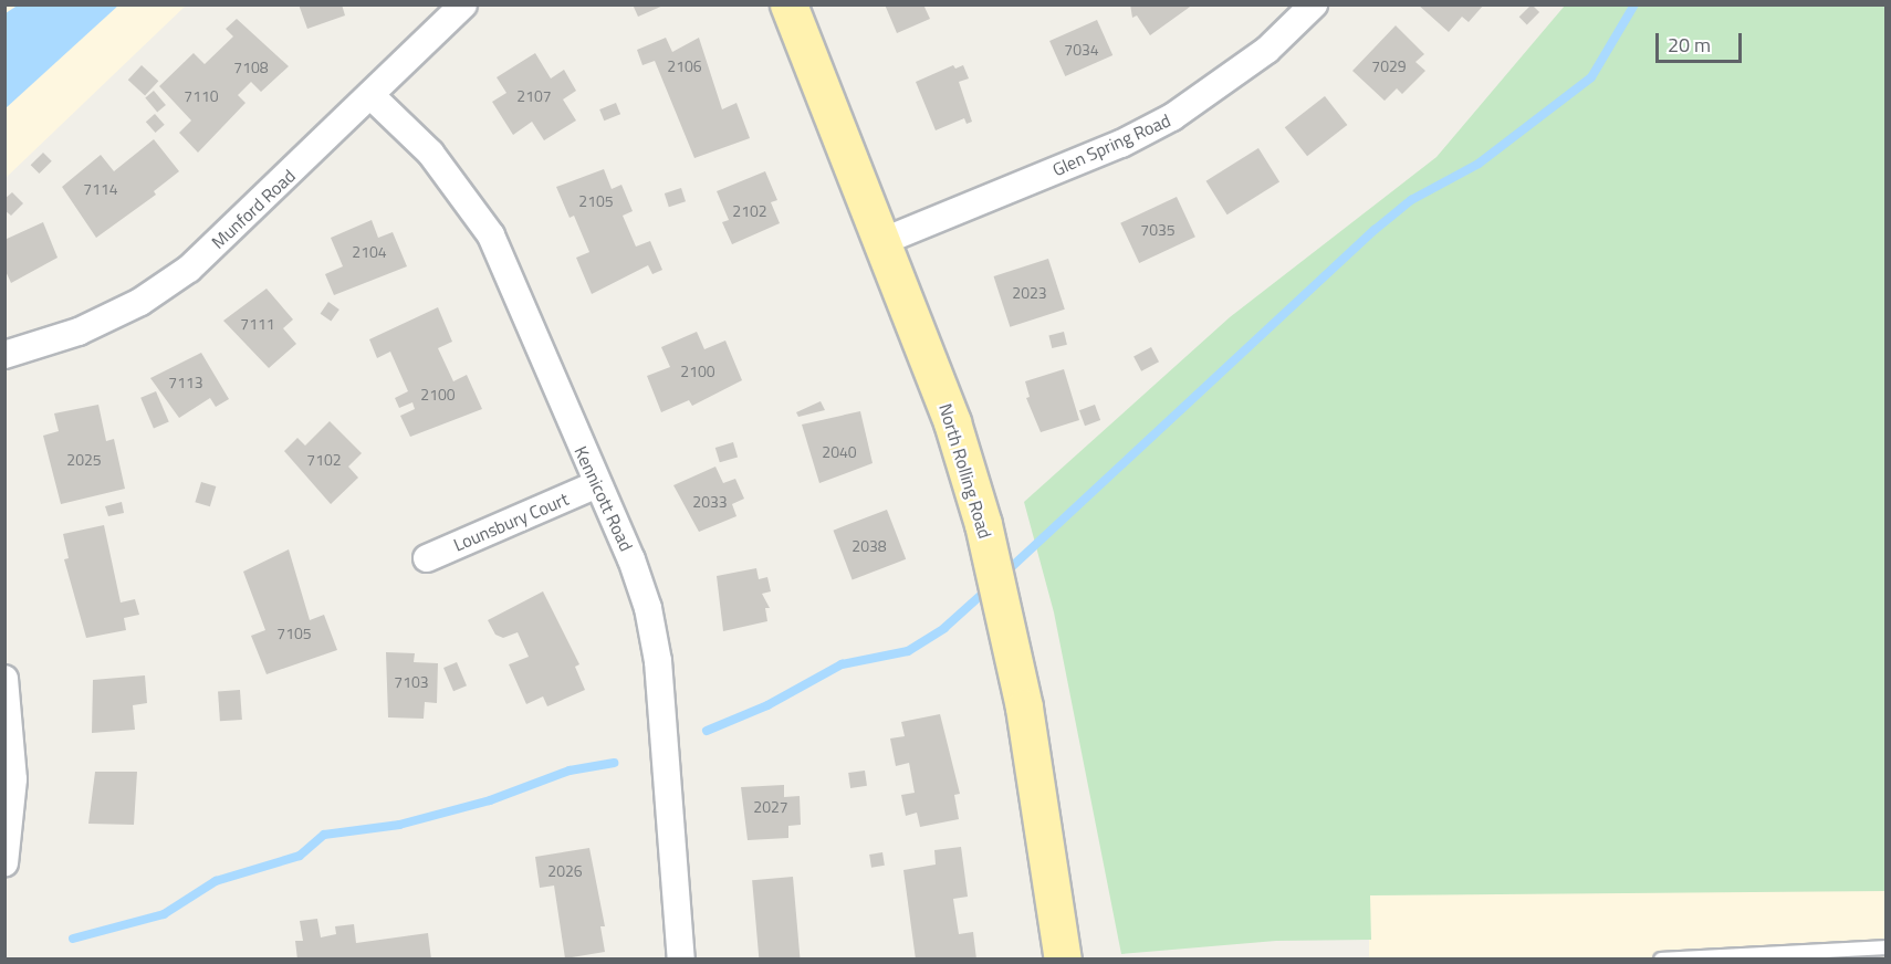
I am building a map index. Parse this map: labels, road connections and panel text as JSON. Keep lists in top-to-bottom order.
{
  "streets": {
    "main road": ["North Rolling Road"],
    "street": [
      "Glen Spring Road",
      "Munford Road",
      "Kennicott Road",
      "Lounsbury Court"
    ]
  },
  "crossings": [
    ["Glen Spring Road", "North Rolling Road"],
    ["Munford Road", "Kennicott Road"],
    ["Kennicott Road", "Lounsbury Court"]
  ],
  "house_numbers": [
    "7034",
    "2106",
    "7029",
    "7108",
    "7110",
    "2107",
    "7114",
    "2105",
    "2102",
    "7035",
    "2104",
    "2023",
    "7111",
    "2100",
    "7113",
    "2100",
    "2040",
    "2025",
    "7102",
    "2033",
    "2038",
    "7105",
    "7103",
    "2027",
    "2026"
  ],
  "scale_bar": "20 m"
}
